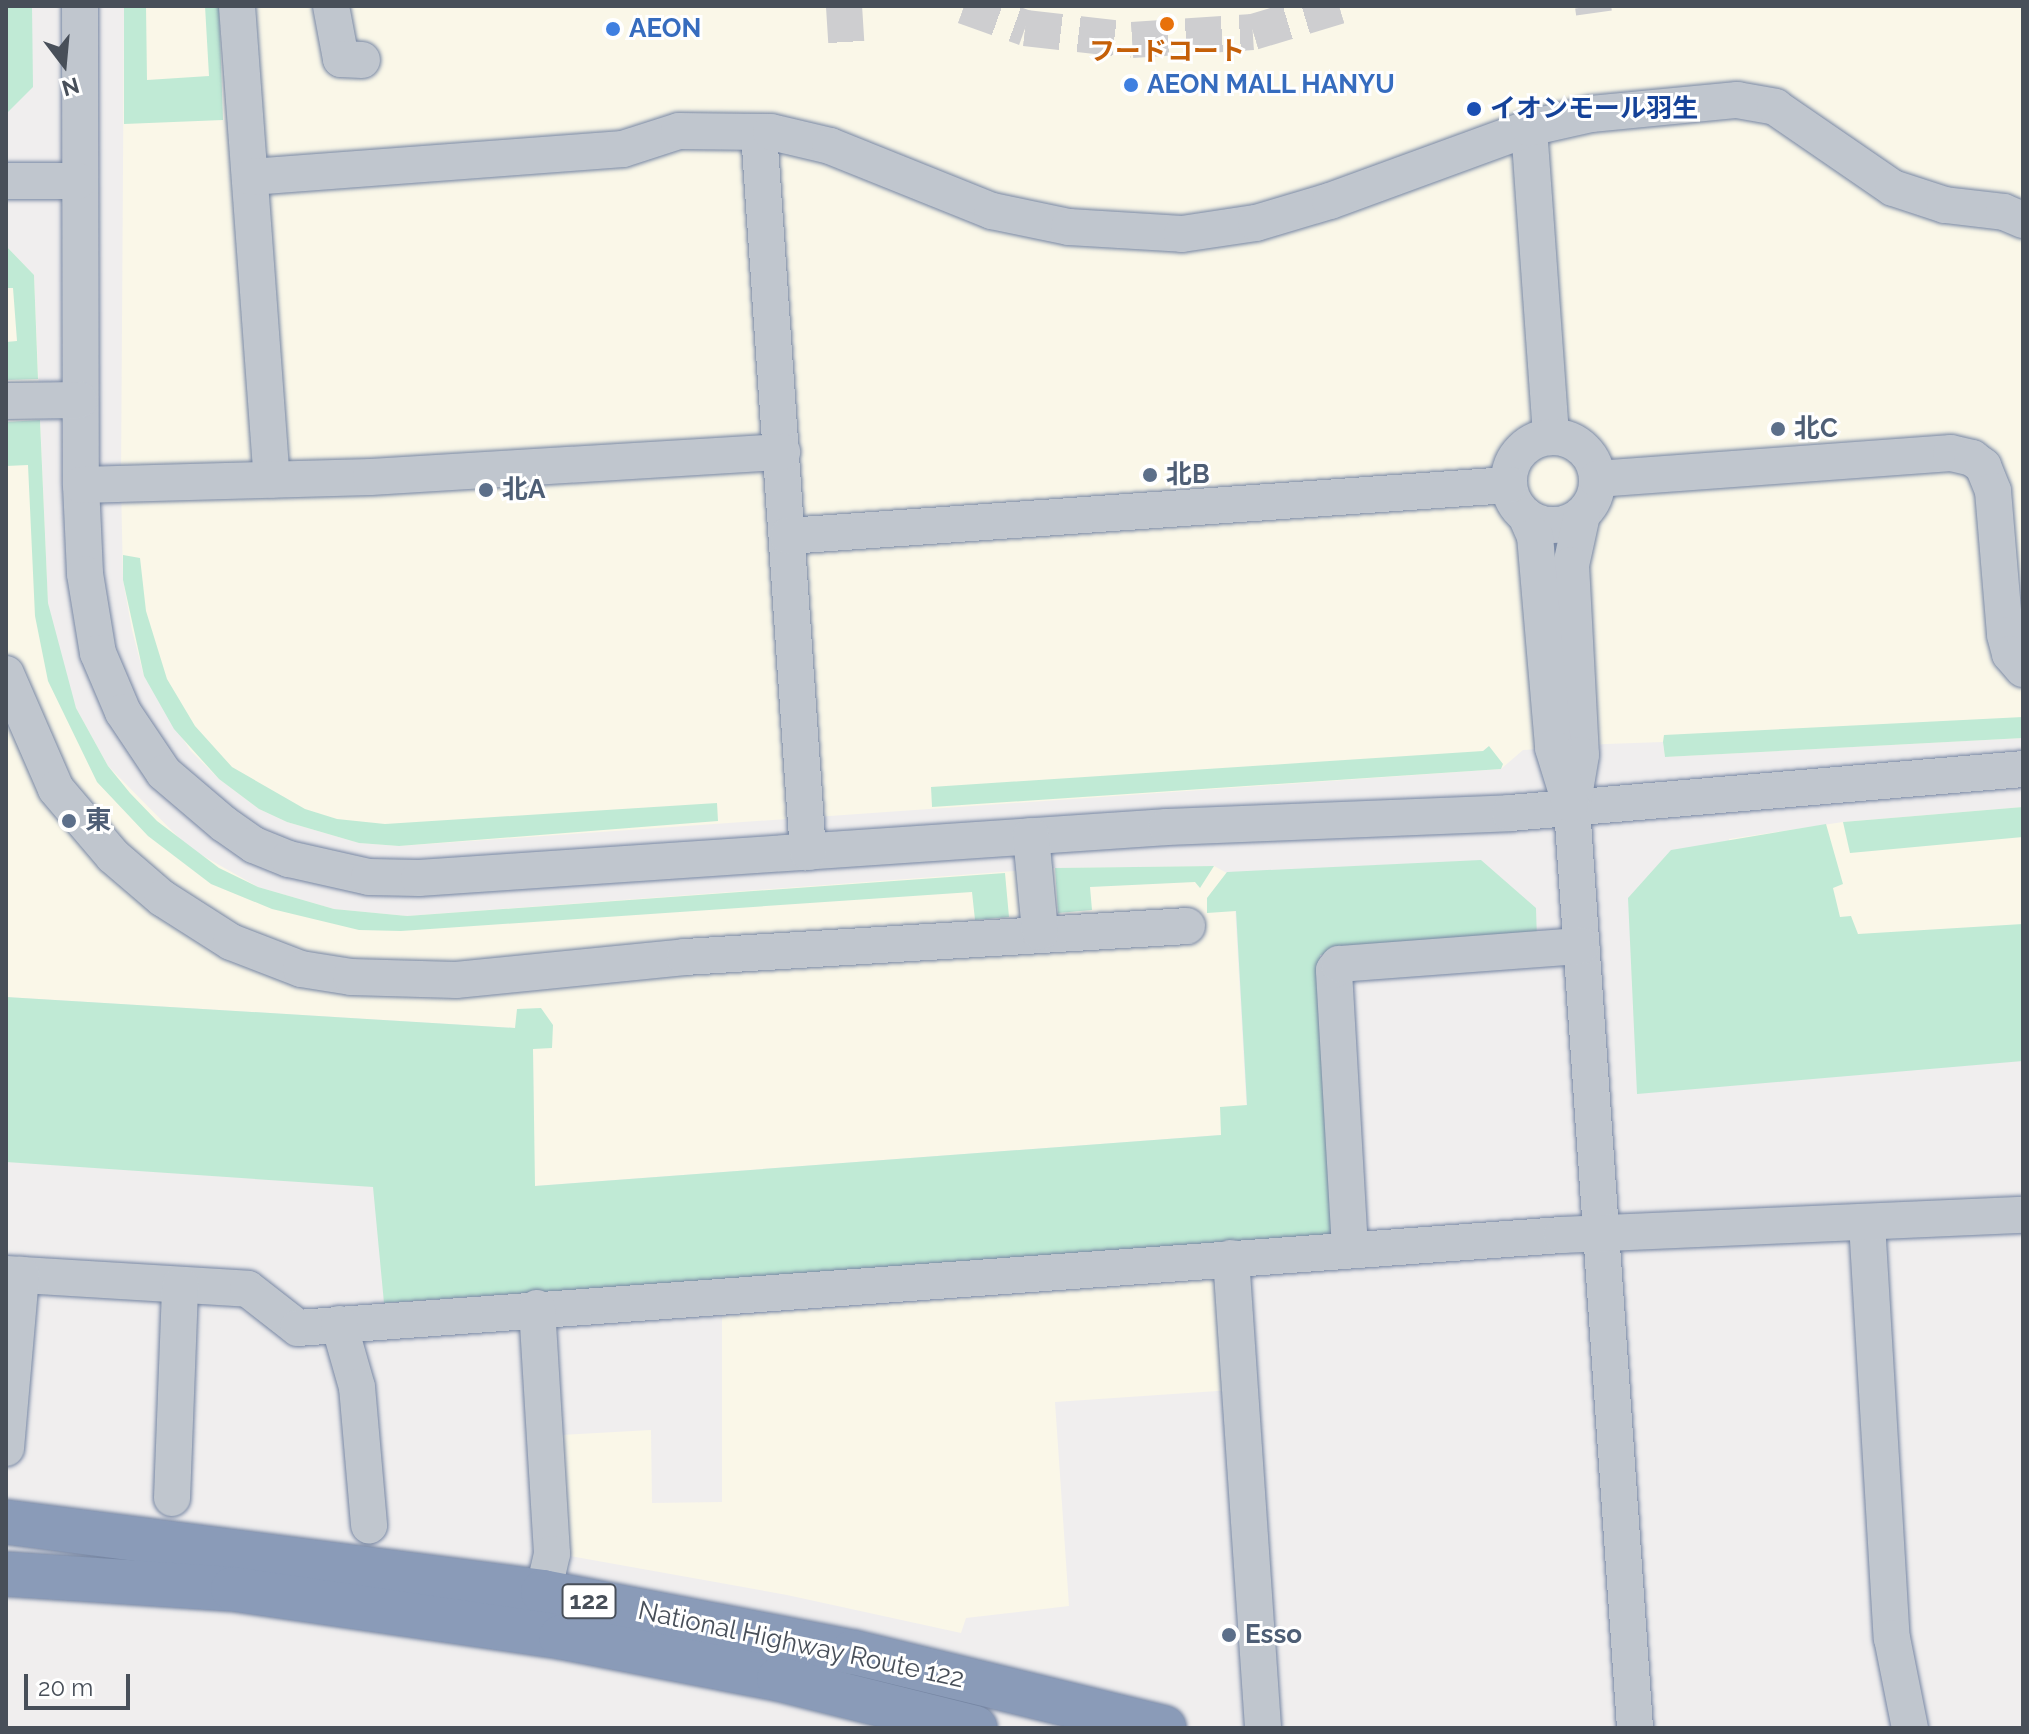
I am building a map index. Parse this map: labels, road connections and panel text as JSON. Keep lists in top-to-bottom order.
{
  "streets": {
    "highway": ["122", "National Highway Route 122"]
  },
  "places": [
    "フードコート",
    "AEON",
    "AEON MALL HANYU",
    "イオンモール羽生",
    "北C",
    "北B",
    "北A",
    "東",
    "Esso"
  ],
  "scale_bar": "20 m",
  "north": "bottom"
}
